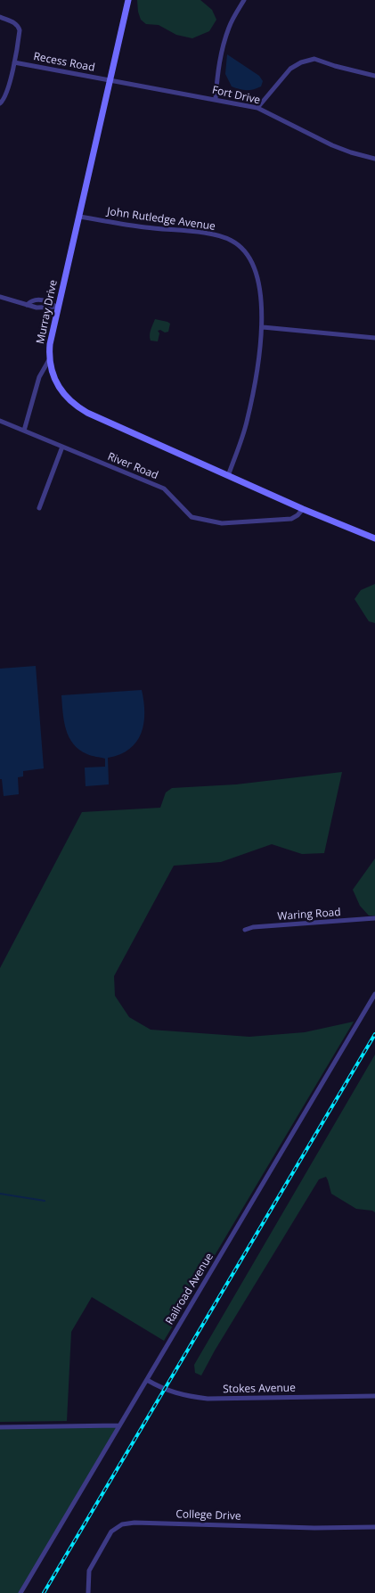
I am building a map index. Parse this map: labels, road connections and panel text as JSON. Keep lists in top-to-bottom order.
{
  "streets": {
    "street": [
      "Recess Road",
      "Fort Drive",
      "John Rutledge Avenue",
      "Murray Drive",
      "River Road",
      "Waring Road",
      "Railroad Avenue",
      "Stokes Avenue",
      "College Drive"
    ]
  },
  "crossings": [
    ["Recess Road", "Fort Drive"],
    ["Recess Road", "Murray Drive"],
    ["Fort Drive", "Murray Drive"],
    ["John Rutledge Avenue", "Murray Drive"],
    ["Murray Drive", "River Road"],
    ["Railroad Avenue", "Stokes Avenue"]
  ]
}
